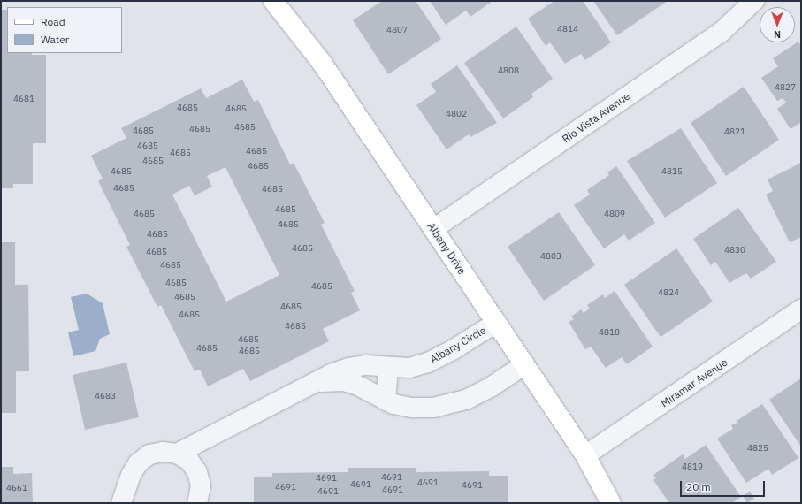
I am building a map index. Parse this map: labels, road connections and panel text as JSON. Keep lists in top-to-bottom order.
{
  "streets": {
    "street": [
      "Rio Vista Avenue",
      "Albany Drive",
      "Albany Circle",
      "Miramar Avenue"
    ]
  },
  "crossings": [
    ["Rio Vista Avenue", "Albany Drive"],
    ["Albany Drive", "Albany Circle"],
    ["Albany Drive", "Miramar Avenue"]
  ],
  "house_numbers": [
    "4814",
    "4807",
    "4808",
    "4827",
    "4681",
    "4685",
    "4685",
    "4802",
    "4685",
    "4685",
    "4685",
    "4821",
    "4685",
    "4685",
    "4685",
    "4685",
    "4685",
    "4685",
    "4815",
    "4685",
    "4685",
    "4685",
    "4685",
    "4809",
    "4685",
    "4685",
    "4685",
    "4830",
    "4685",
    "4803",
    "4685",
    "4685",
    "4685",
    "4824",
    "4685",
    "4685",
    "4685",
    "4685",
    "4818",
    "4685",
    "4685",
    "4685",
    "4683",
    "4825",
    "4819",
    "4691",
    "4691",
    "4691",
    "4691",
    "4691",
    "4691",
    "4661",
    "4691",
    "4691"
  ],
  "legend": ["Road", "Water"],
  "scale_bar": "20 m",
  "north": "bottom"
}
